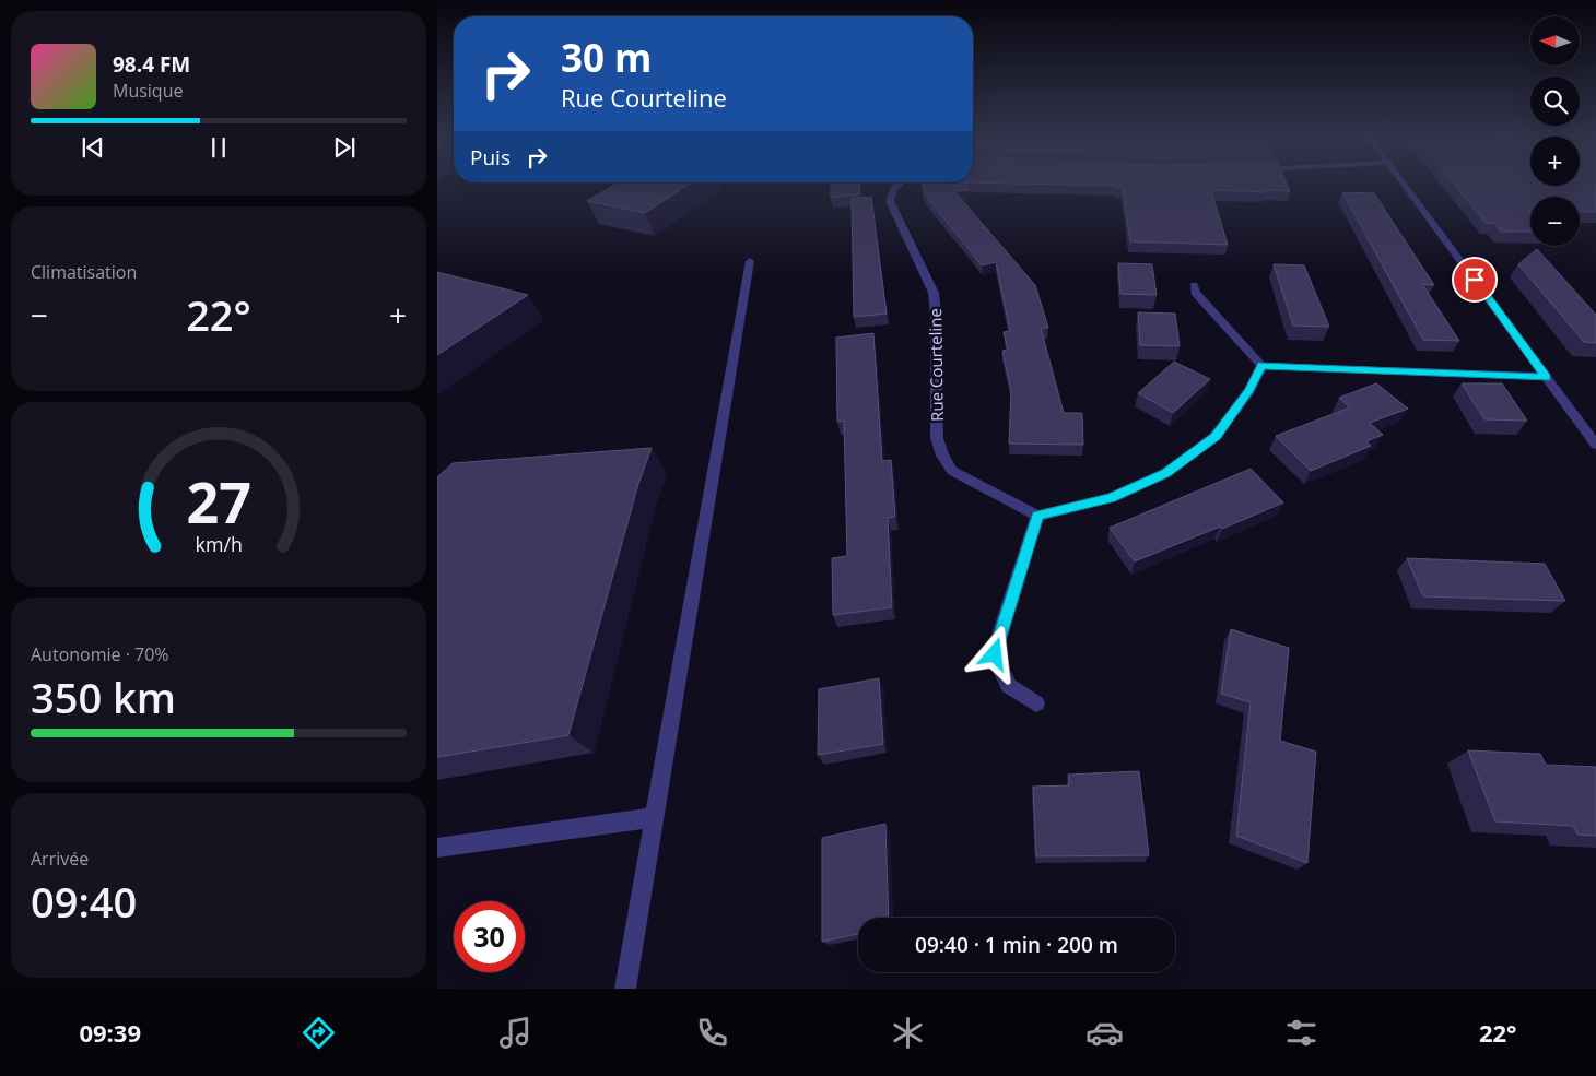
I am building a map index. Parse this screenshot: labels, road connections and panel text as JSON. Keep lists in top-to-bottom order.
{
  "streets": {
    "street": ["Rue Courteline"]
  },
  "north": "left",
  "page": {
    "map_buttons": ["+", "−"],
    "turn": ["30 m", "Rue Courteline"],
    "song": ["98.4 FM", "Musique"],
    "then": "Puis",
    "tile": [
      "Climatisation",
      ["Autonomie · 70%", "350 km"],
      ["Arrivée", "09:40"]
    ],
    "heat": ["−", "22°", "+"],
    "limit": "30",
    "trip": "09:40 · 1 min · 200 m",
    "tabs": ["09:39", "22°"],
    "gauge": ["27", "km/h"]
  }
}
